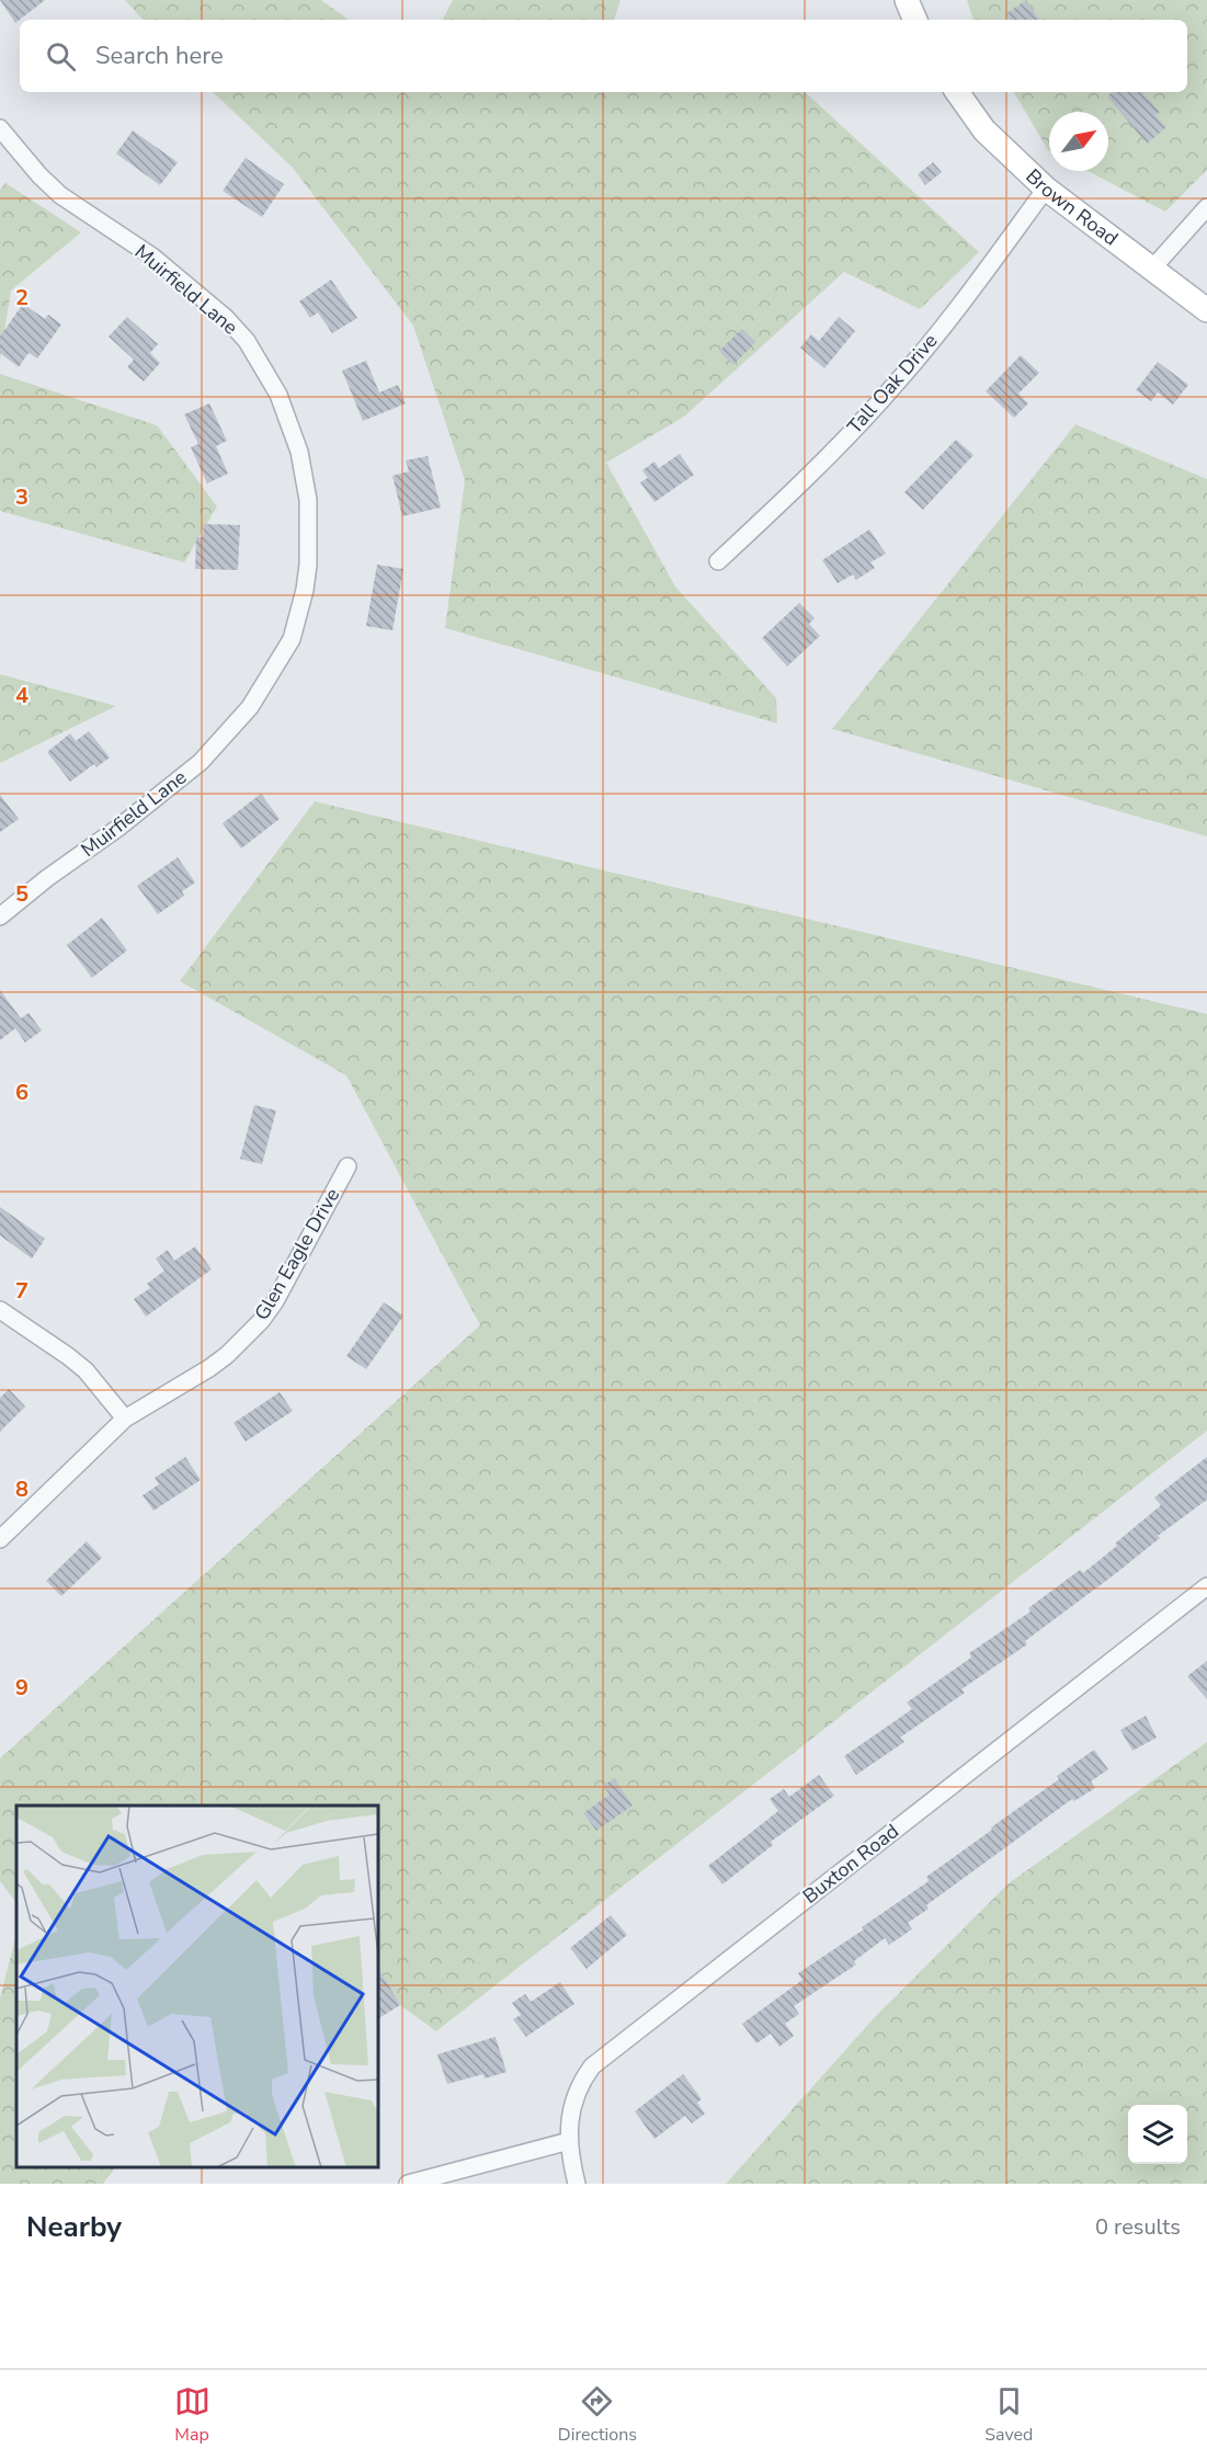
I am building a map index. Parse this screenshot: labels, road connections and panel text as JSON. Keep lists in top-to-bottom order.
{
  "streets": {
    "street": [
      "Brown Road",
      "Muirfield Lane",
      "Tall Oak Drive",
      "Glen Eagle Drive",
      "Buxton Road"
    ]
  },
  "crossings": [
    ["Brown Road", "Tall Oak Drive"]
  ],
  "north": "top right",
  "page": {
    "search": "Search here",
    "heading": ["Nearby", "0 results"],
    "nav": ["Map", "Directions", "Saved"]
  },
  "grid": {
    "rows": [
      "2",
      "3",
      "4",
      "5",
      "6",
      "7",
      "8",
      "9"
    ]
  }
}
